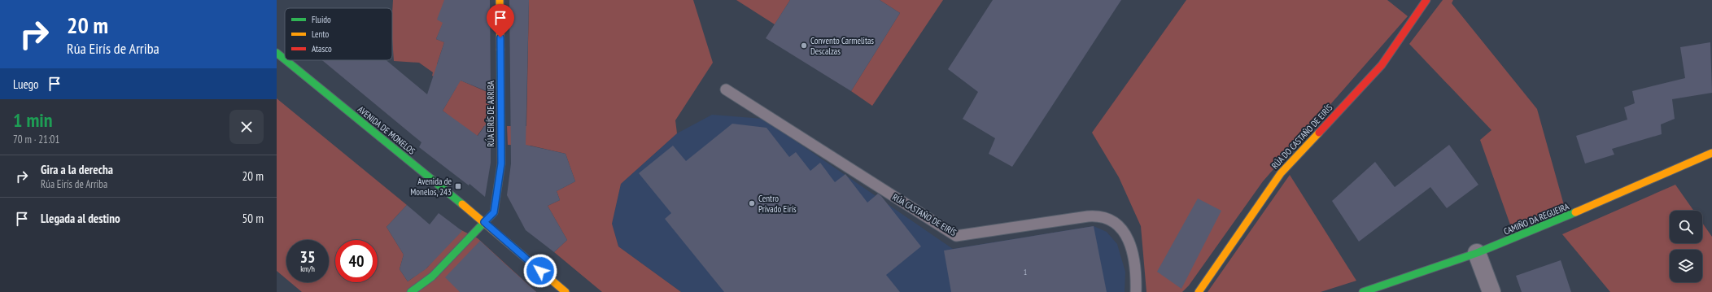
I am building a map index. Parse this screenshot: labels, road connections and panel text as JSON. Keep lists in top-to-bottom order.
{
  "streets": {
    "street": [
      "RÚA EIRÍS DE ARRIBA",
      "AVENIDA DE MONELOS",
      "RÚA DO CASTAÑO DE EIRÍS",
      "CAMIÑO DA REGUEIRA"
    ],
    "lane": ["RÚA CASTAÑO DE EIRÍS"]
  },
  "crossings": [
    ["RÚA EIRÍS DE ARRIBA", "AVENIDA DE MONELOS"]
  ],
  "places": {
    "other": ["Convento Carmelitas Descalzas", "Centro Privado Eirís"],
    "transit": ["Avenida de Monelos, 243"]
  },
  "house_numbers": ["1"],
  "legend": ["Fluido", "Lento", "Atasco"],
  "page": {
    "turn": ["20 m", "Rúa Eirís de Arriba"],
    "then": "Luego",
    "heading": ["1 min", "70 m · 21:01"],
    "list": [
      {
        "name": "Gira a la derecha",
        "note": "Rúa Eirís de Arriba",
        "value": "20 m"
      },
      {
        "name": "Llegada al destino",
        "value": "50 m"
      }
    ],
    "speed": "35 km/h",
    "limit": "40"
  }
}
